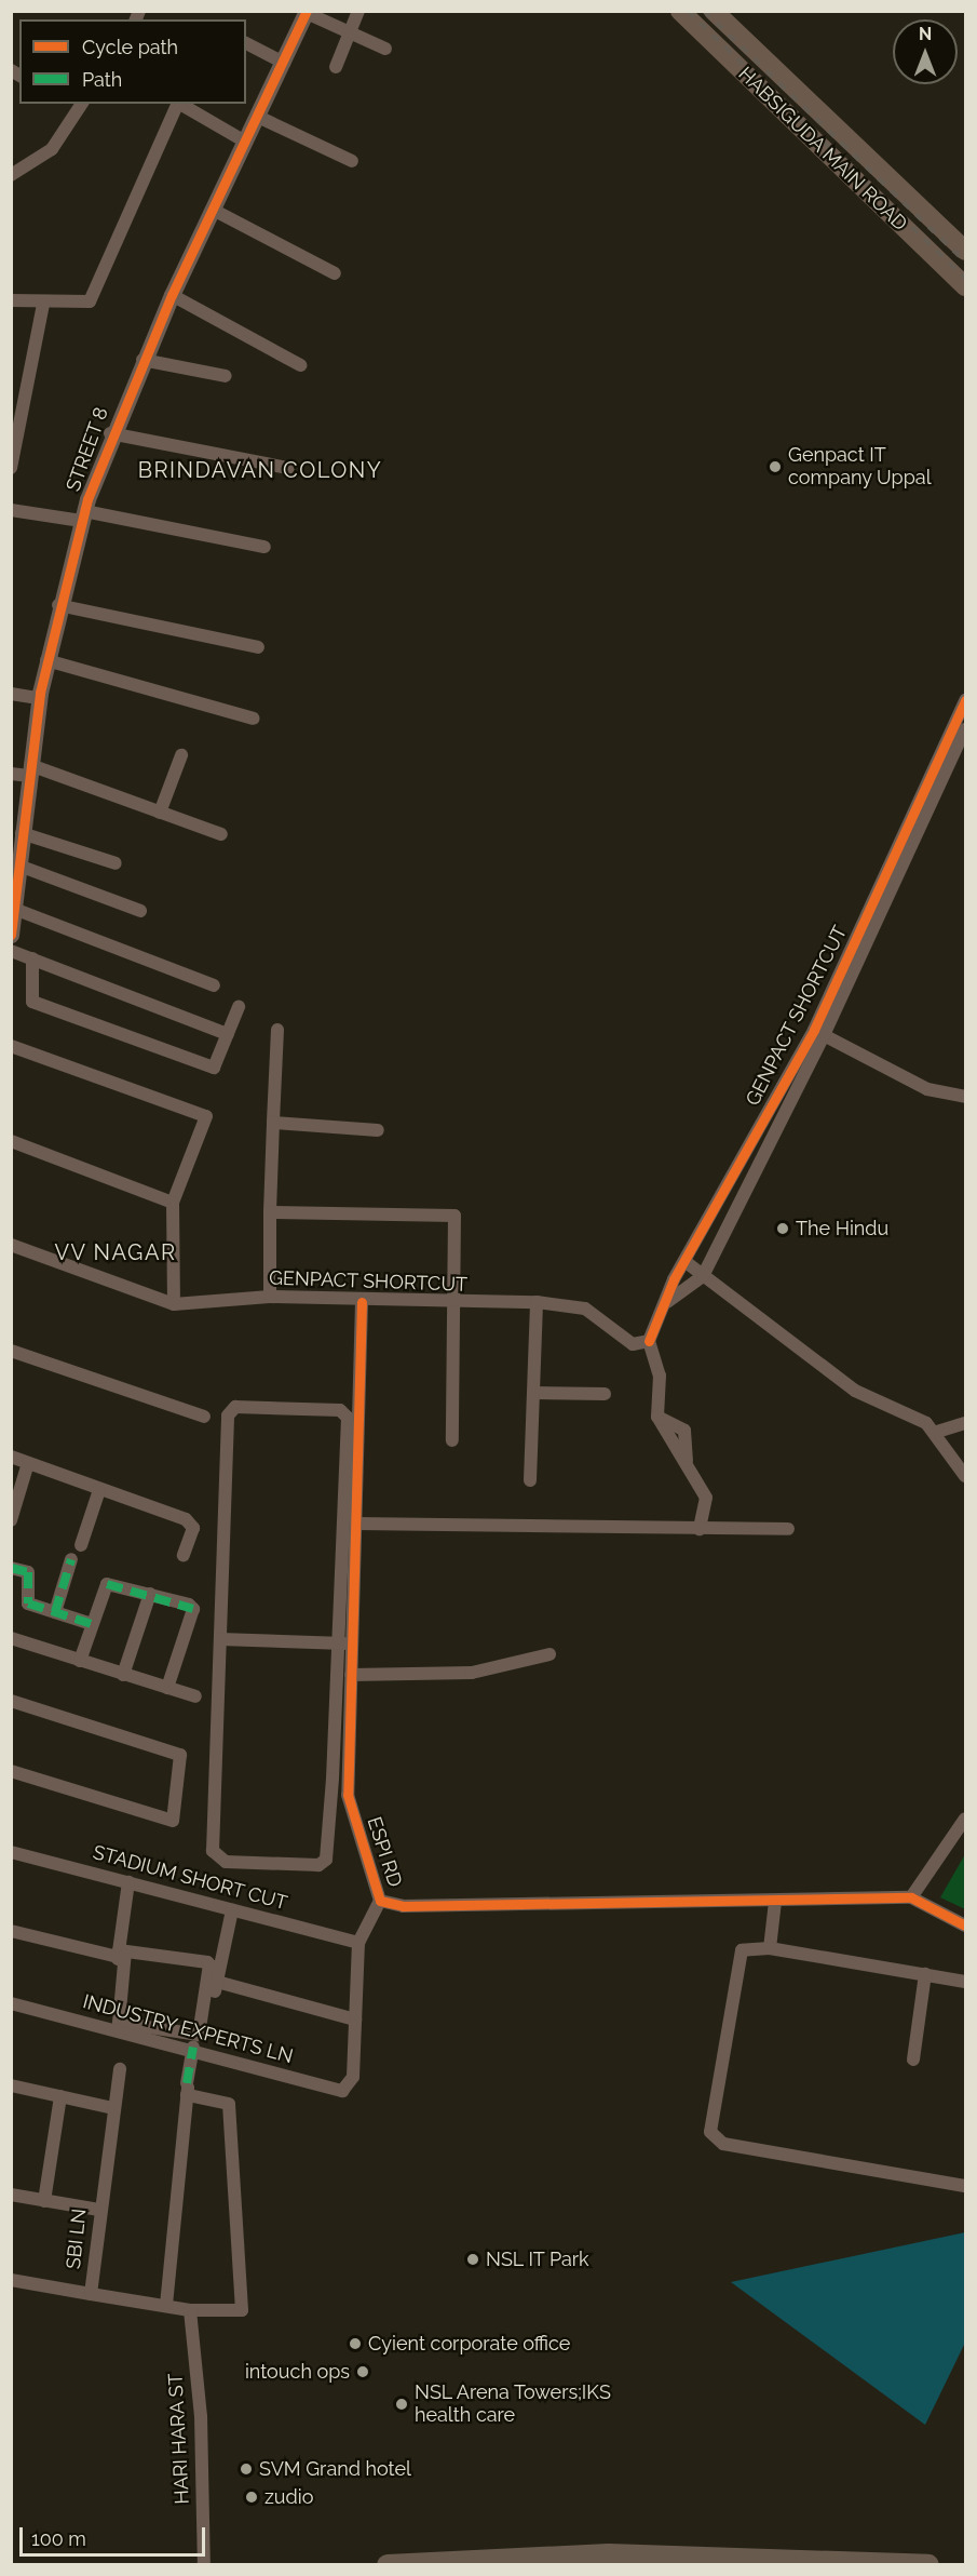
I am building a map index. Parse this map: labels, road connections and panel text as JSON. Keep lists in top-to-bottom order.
{
  "streets": {
    "main road": ["HABSIGUDA MAIN ROAD"],
    "street": [
      "STREET 8",
      "GENPACT SHORTCUT",
      "ESPI RD",
      "STADIUM SHORT CUT",
      "INDUSTRY EXPERTS LN",
      "SBI LN",
      "HARI HARA ST"
    ]
  },
  "crossings": [
    ["GENPACT SHORTCUT", "ESPI RD"]
  ],
  "districts": ["BRINDAVAN COLONY", "VV NAGAR"],
  "places": [
    "Genpact IT company Uppal",
    "The Hindu",
    "NSL IT Park",
    "Cyient corporate office",
    "intouch ops",
    "NSL Arena Towers;IKS health care",
    "SVM Grand hotel",
    "zudio"
  ],
  "legend": ["Cycle path", "Path"],
  "scale_bar": "100 m",
  "north": "top"
}
